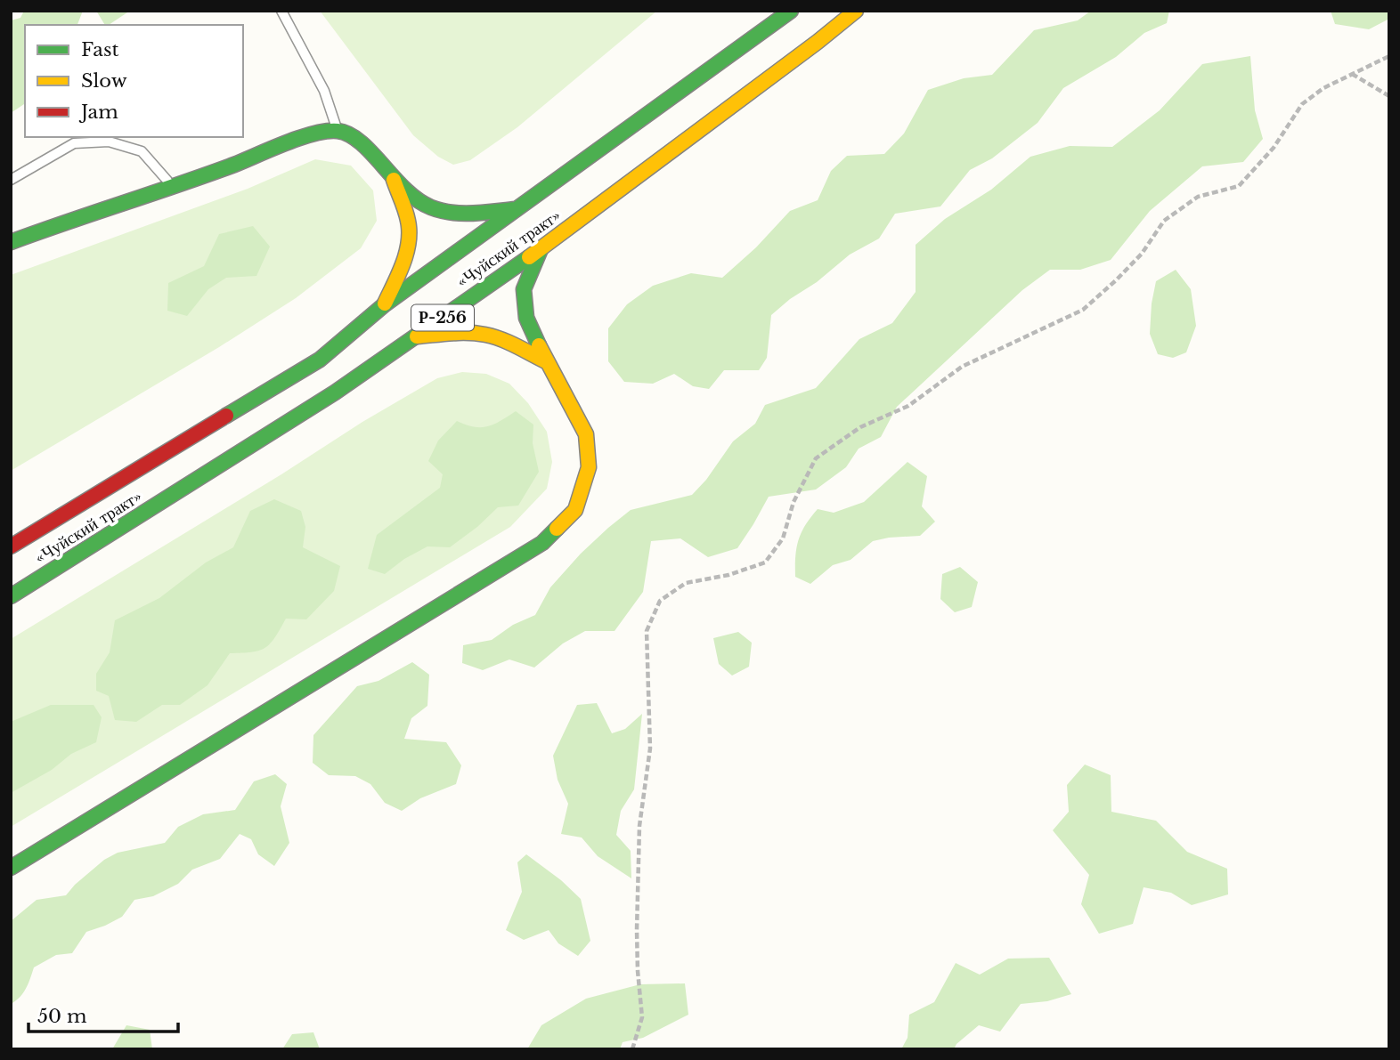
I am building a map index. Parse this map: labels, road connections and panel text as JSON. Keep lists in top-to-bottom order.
{
  "streets": {
    "highway": ["«Чуйский тракт»", "Р-256"]
  },
  "legend": ["Fast", "Slow", "Jam"],
  "scale_bar": "50 m"
}
